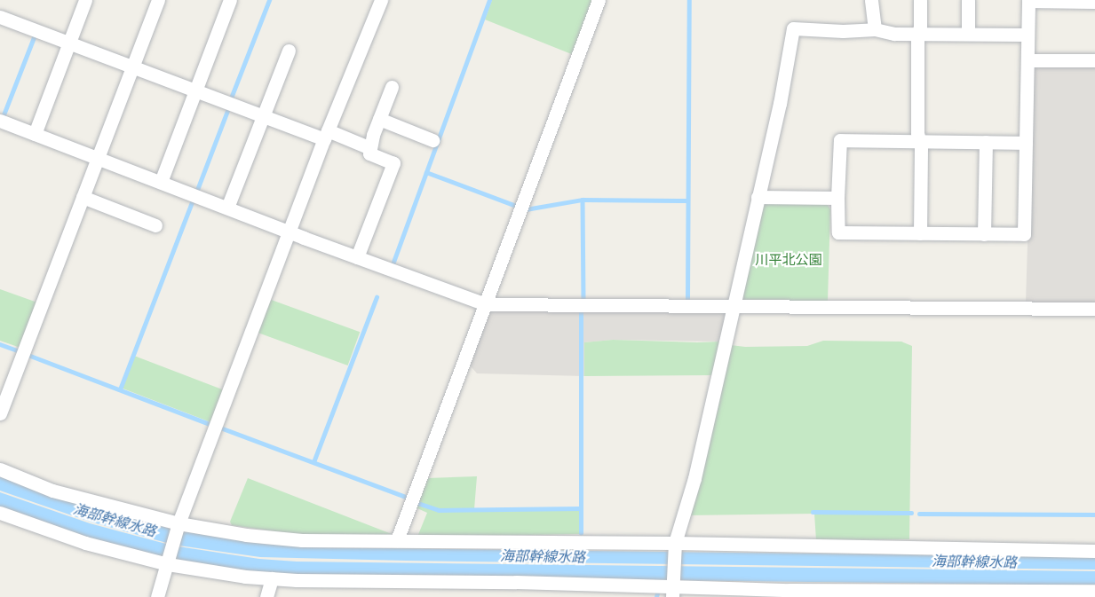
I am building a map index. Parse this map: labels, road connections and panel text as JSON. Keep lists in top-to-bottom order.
{
  "water": ["海部幹線水路"],
  "parks": ["川平北公園"]
}
